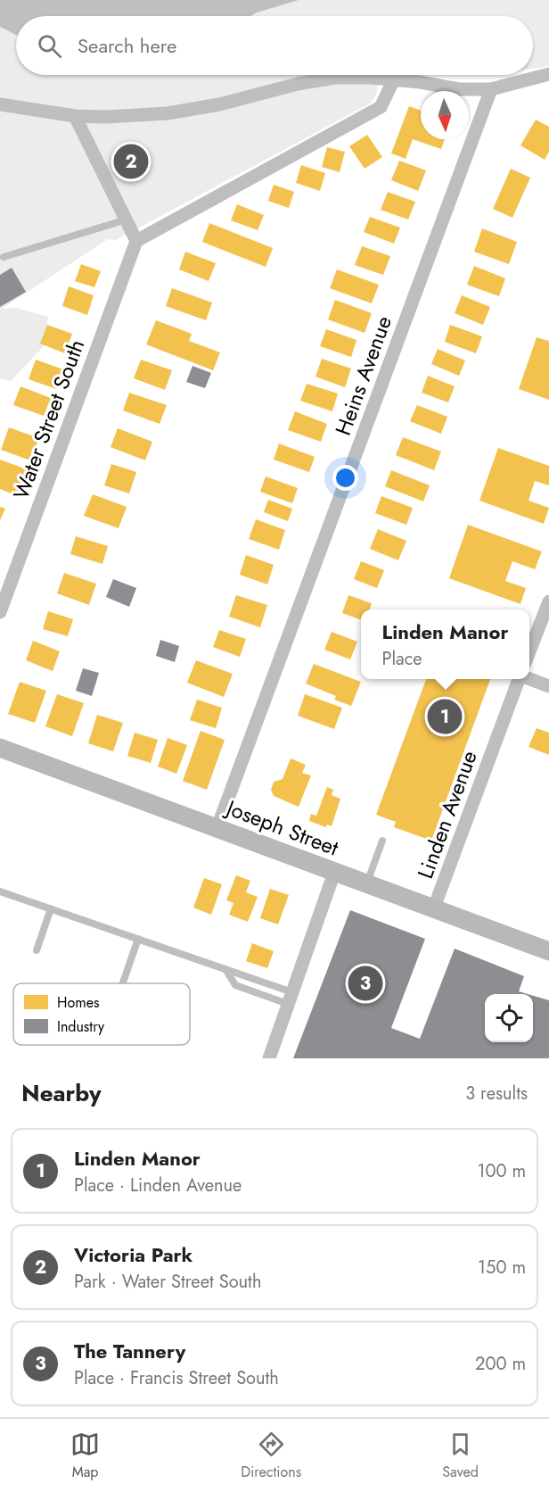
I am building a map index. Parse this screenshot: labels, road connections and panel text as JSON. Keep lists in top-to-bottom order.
{
  "streets": {
    "street": [
      "Heins Avenue",
      "Water Street South",
      "Linden Avenue",
      "Joseph Street"
    ]
  },
  "crossings": [
    ["Heins Avenue", "Joseph Street"],
    ["Linden Avenue", "Joseph Street"]
  ],
  "legend": ["Homes", "Industry"],
  "north": "bottom",
  "page": {
    "search": "Search here",
    "pins": ["2", "1", "3"],
    "popup": ["Linden Manor", "Place"],
    "heading": ["Nearby", "3 results"],
    "list": [
      {
        "mark": "1",
        "name": "Linden Manor",
        "note": "Place · Linden Avenue",
        "value": "100 m"
      },
      {
        "mark": "2",
        "name": "Victoria Park",
        "note": "Park · Water Street South",
        "value": "150 m"
      },
      {
        "mark": "3",
        "name": "The Tannery",
        "note": "Place · Francis Street South",
        "value": "200 m"
      }
    ],
    "nav": ["Map", "Directions", "Saved"]
  }
}
